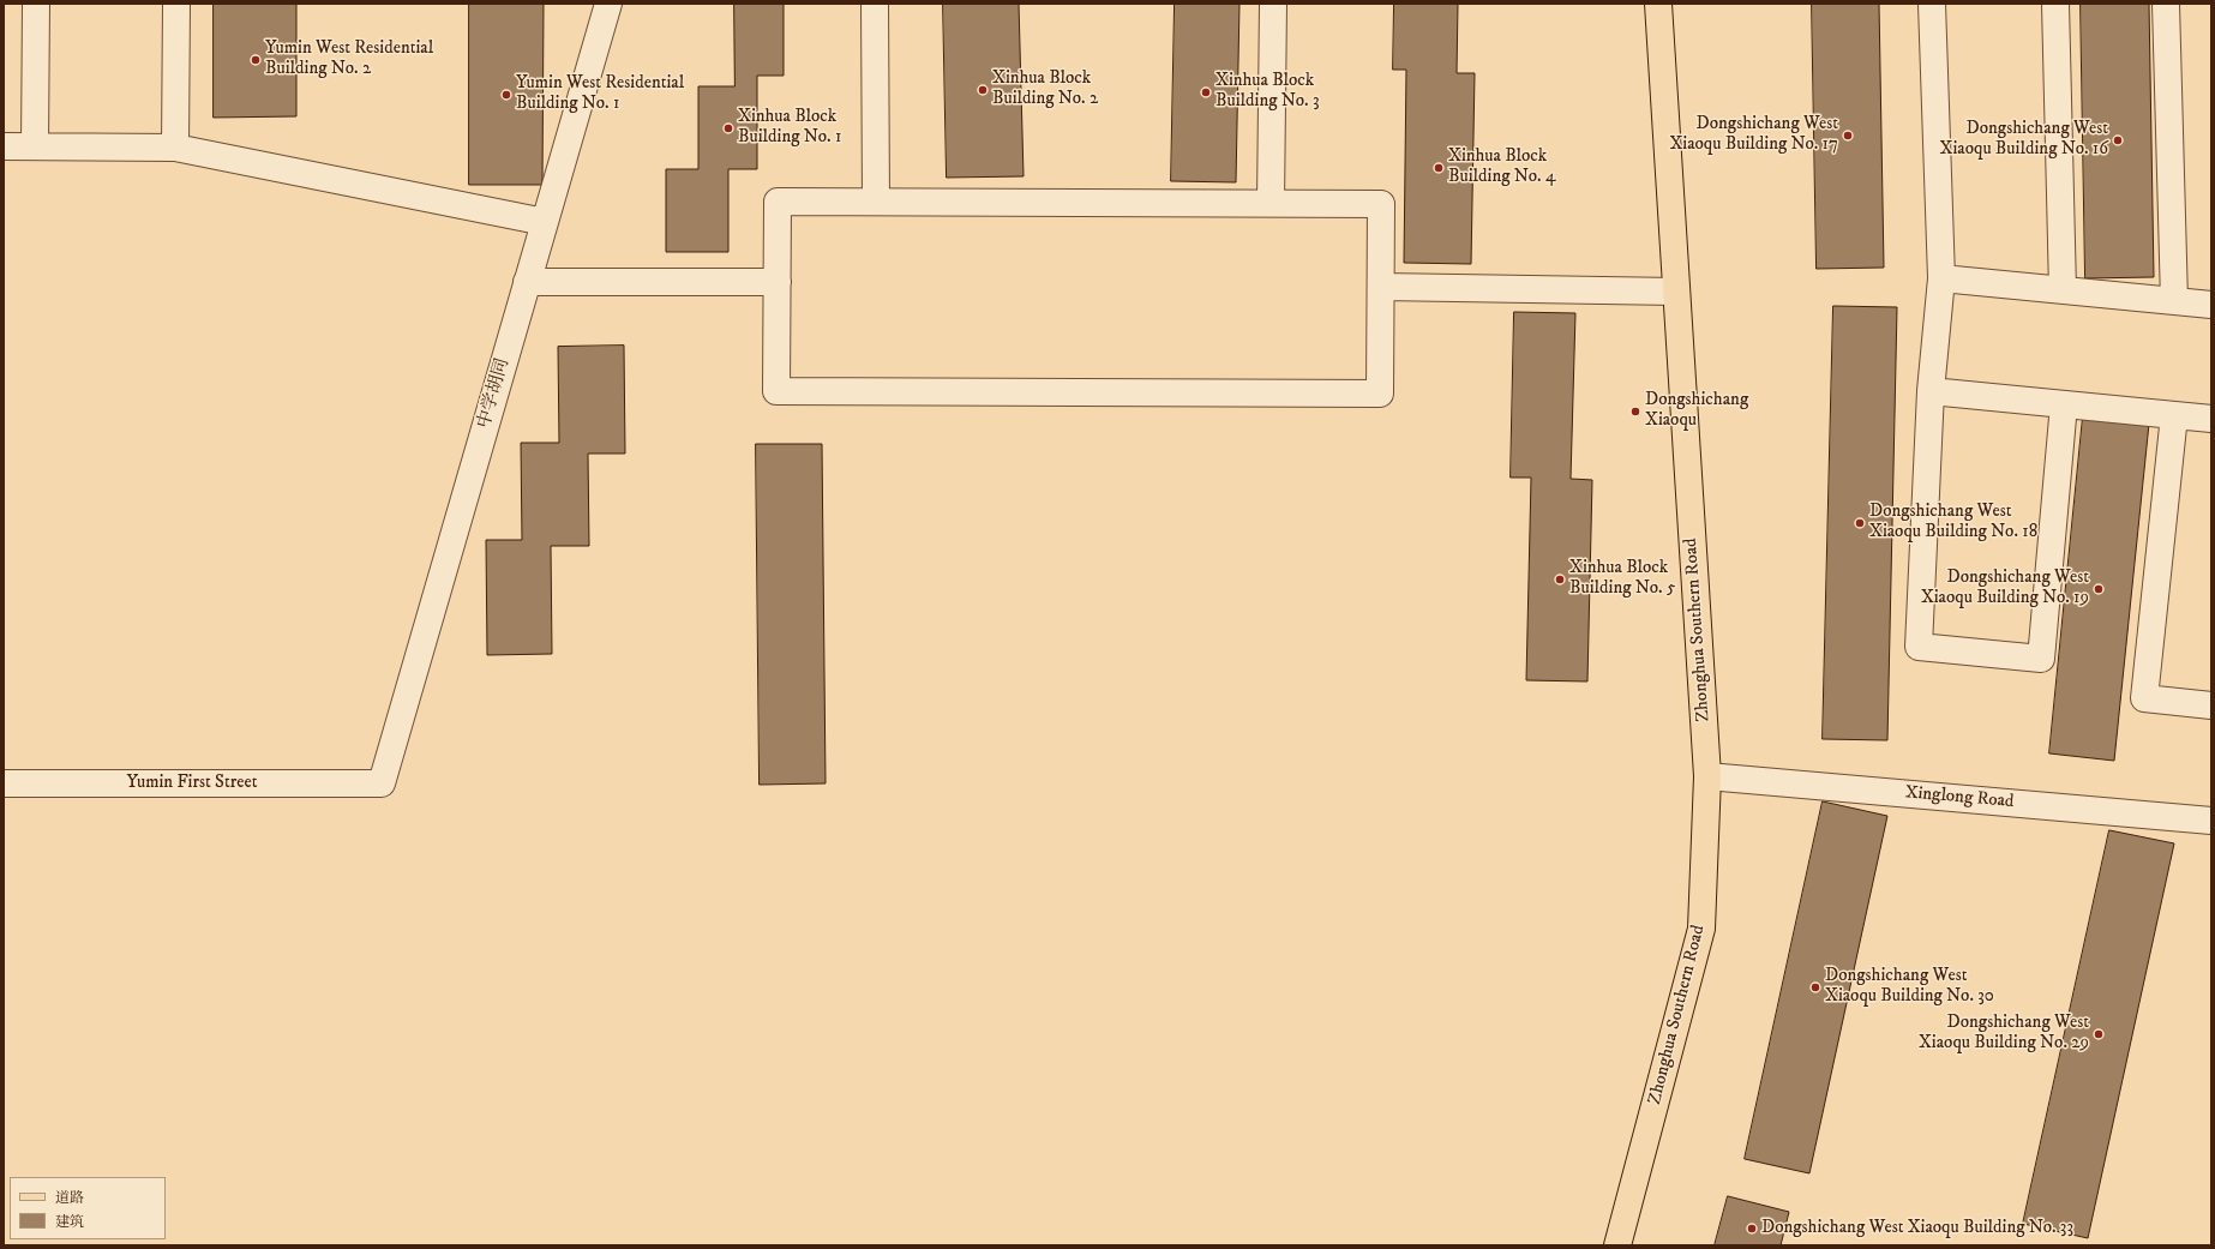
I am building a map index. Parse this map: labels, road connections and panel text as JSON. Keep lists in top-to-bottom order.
{
  "streets": {
    "main road": ["Zhonghua Southern Road"],
    "street": ["中学胡同", "Yumin First Street", "Xinglong Road"]
  },
  "crossings": [
    ["中学胡同", "Yumin First Street"],
    ["Zhonghua Southern Road", "Xinglong Road"]
  ],
  "places": [
    "Yumin West Residential Building No. 2",
    "Xinhua Block Building No. 2",
    "Xinhua Block Building No. 3",
    "Yumin West Residential Building No. 1",
    "Xinhua Block Building No. 1",
    "Dongshichang West Xiaoqu Building No. 17",
    "Dongshichang West Xiaoqu Building No. 16",
    "Xinhua Block Building No. 4",
    "Dongshichang Xiaoqu",
    "Dongshichang West Xiaoqu Building No. 18",
    "Xinhua Block Building No. 5",
    "Dongshichang West Xiaoqu Building No. 19",
    "Dongshichang West Xiaoqu Building No. 30",
    "Dongshichang West Xiaoqu Building No. 29",
    "Dongshichang West Xiaoqu Building No. 33"
  ],
  "legend": ["道路", "建筑"]
}
